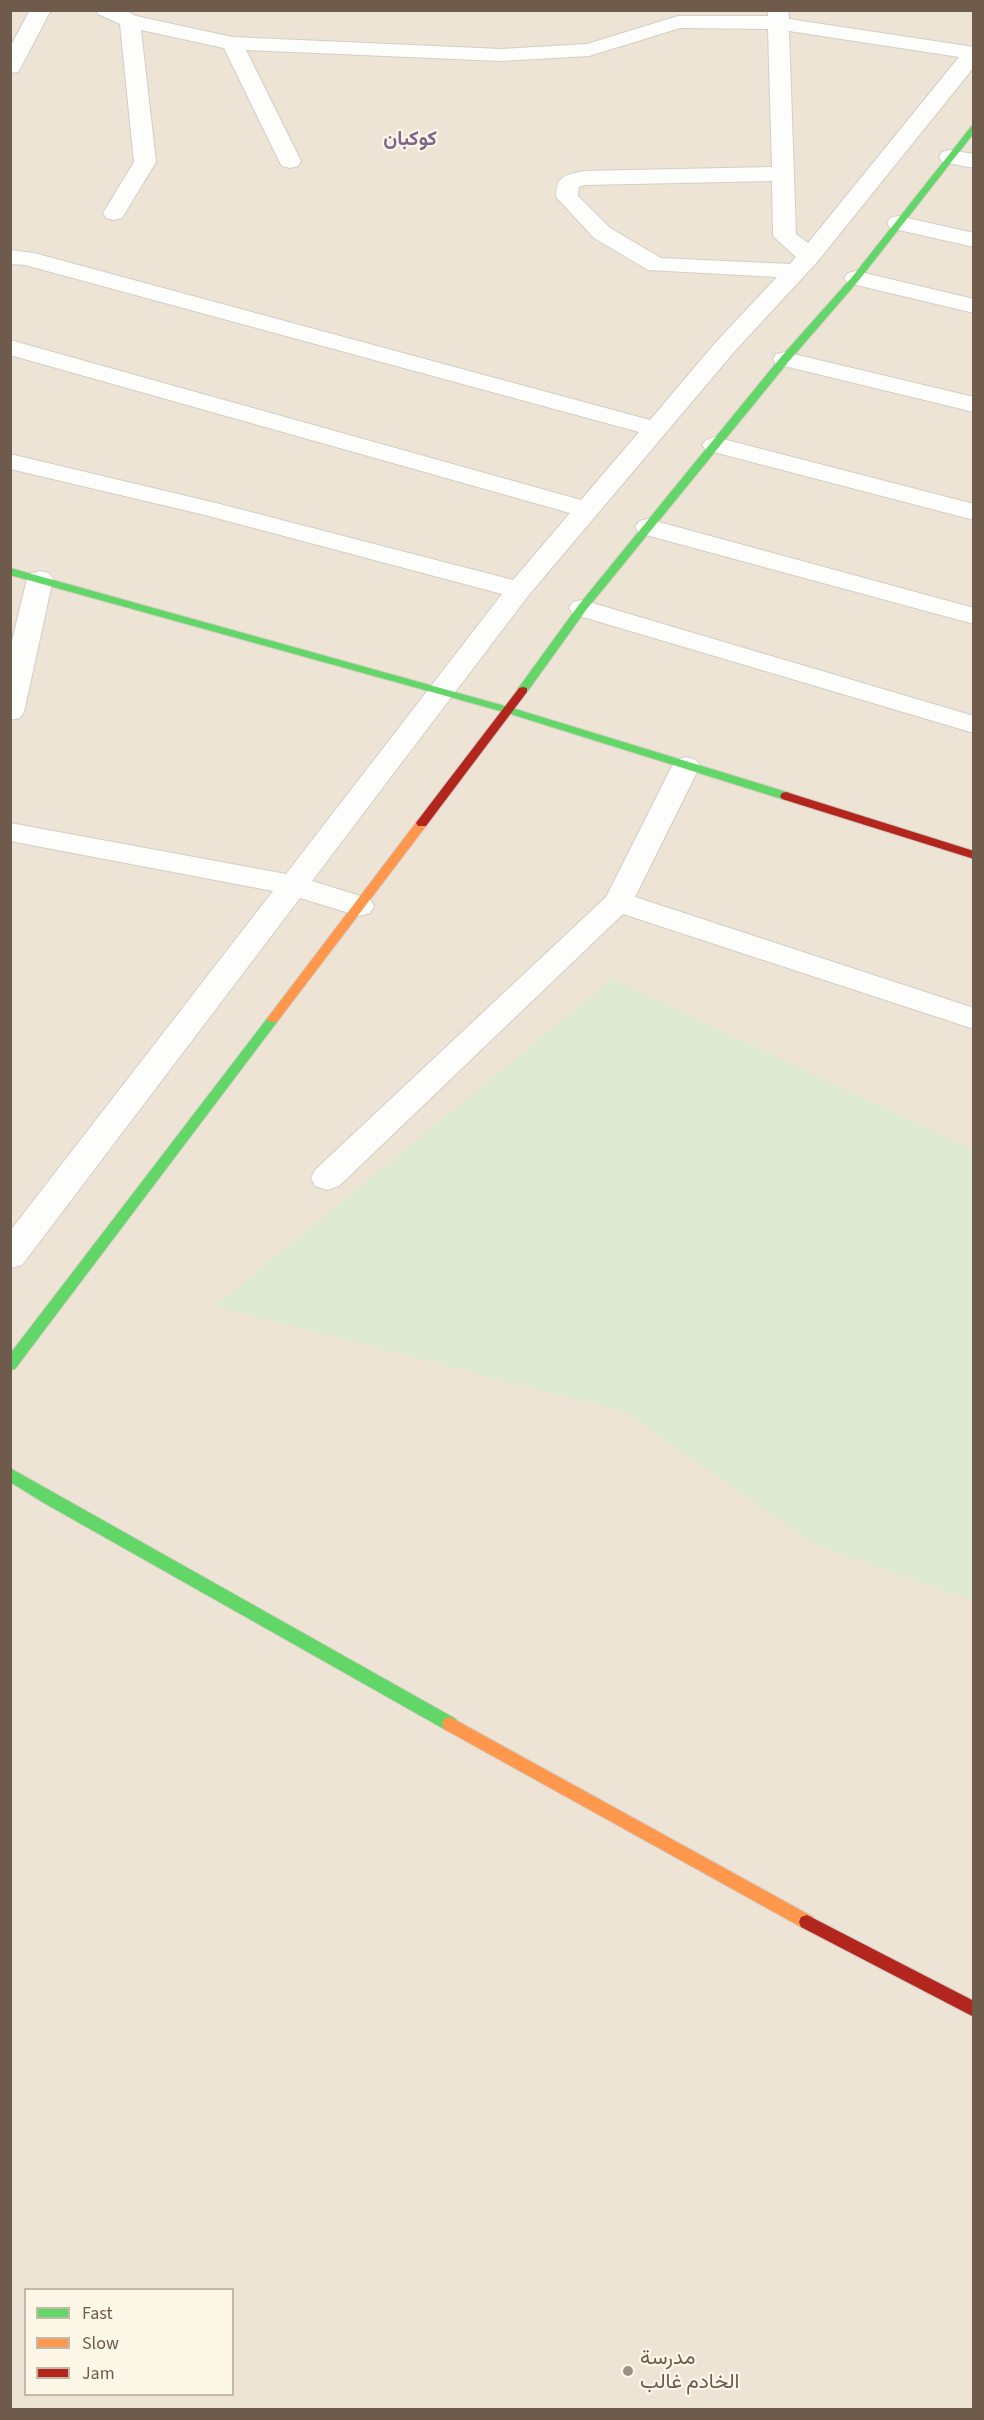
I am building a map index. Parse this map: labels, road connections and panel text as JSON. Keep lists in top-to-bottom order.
{
  "districts": ["كوكبان"],
  "places": ["مدرسة الخادم غالب"],
  "legend": ["Fast", "Slow", "Jam"]
}
